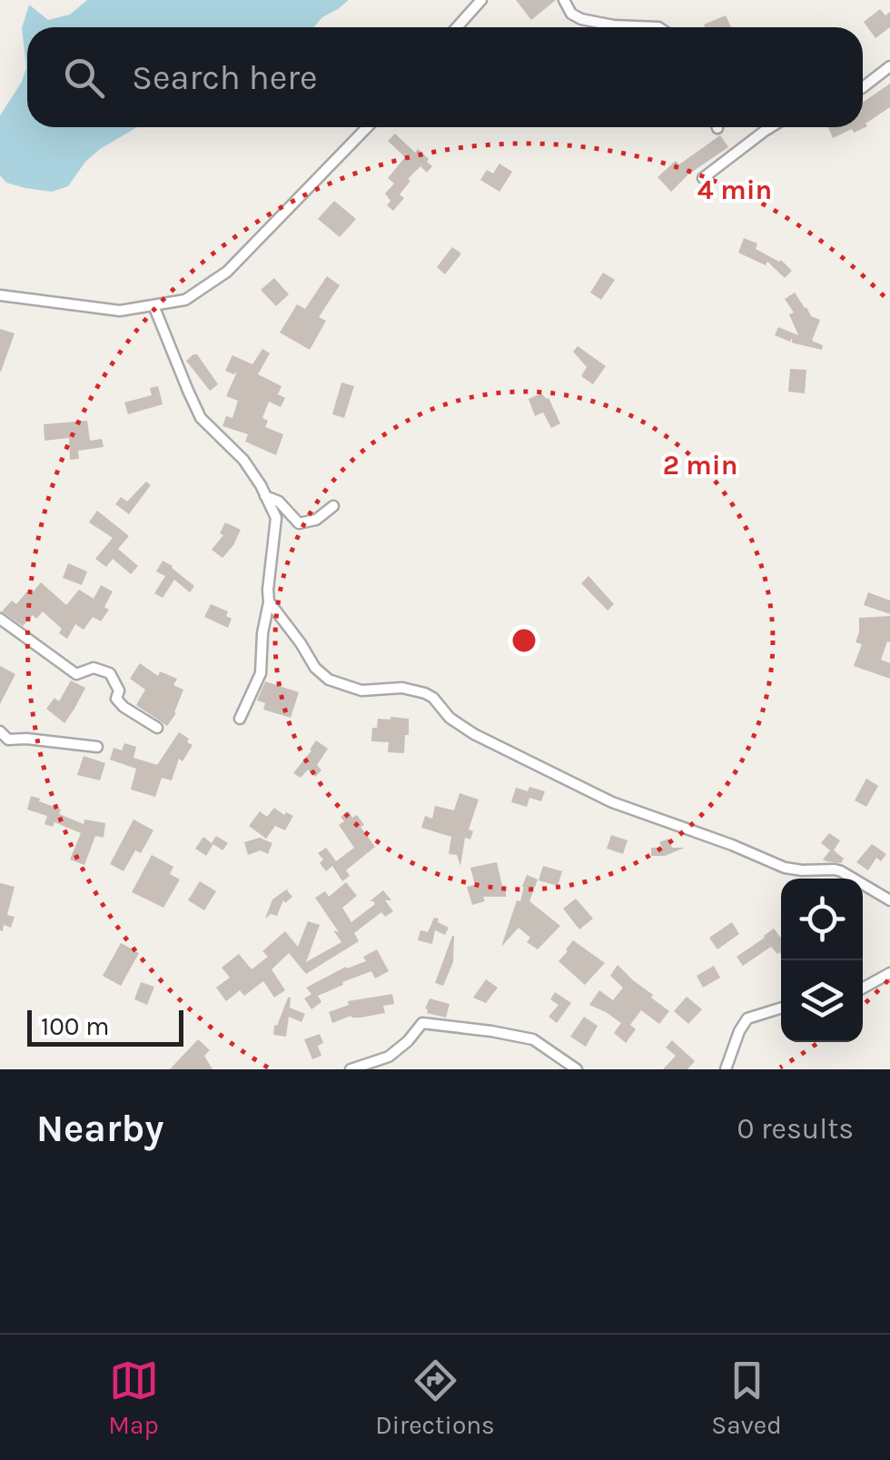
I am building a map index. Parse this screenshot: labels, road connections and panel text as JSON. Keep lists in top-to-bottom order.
{
  "scale_bar": "100 m",
  "page": {
    "search": "Search here",
    "scale": "100 m",
    "heading": ["Nearby", "0 results"],
    "nav": ["Map", "Directions", "Saved"]
  },
  "rings": ["4 min", "2 min"]
}
